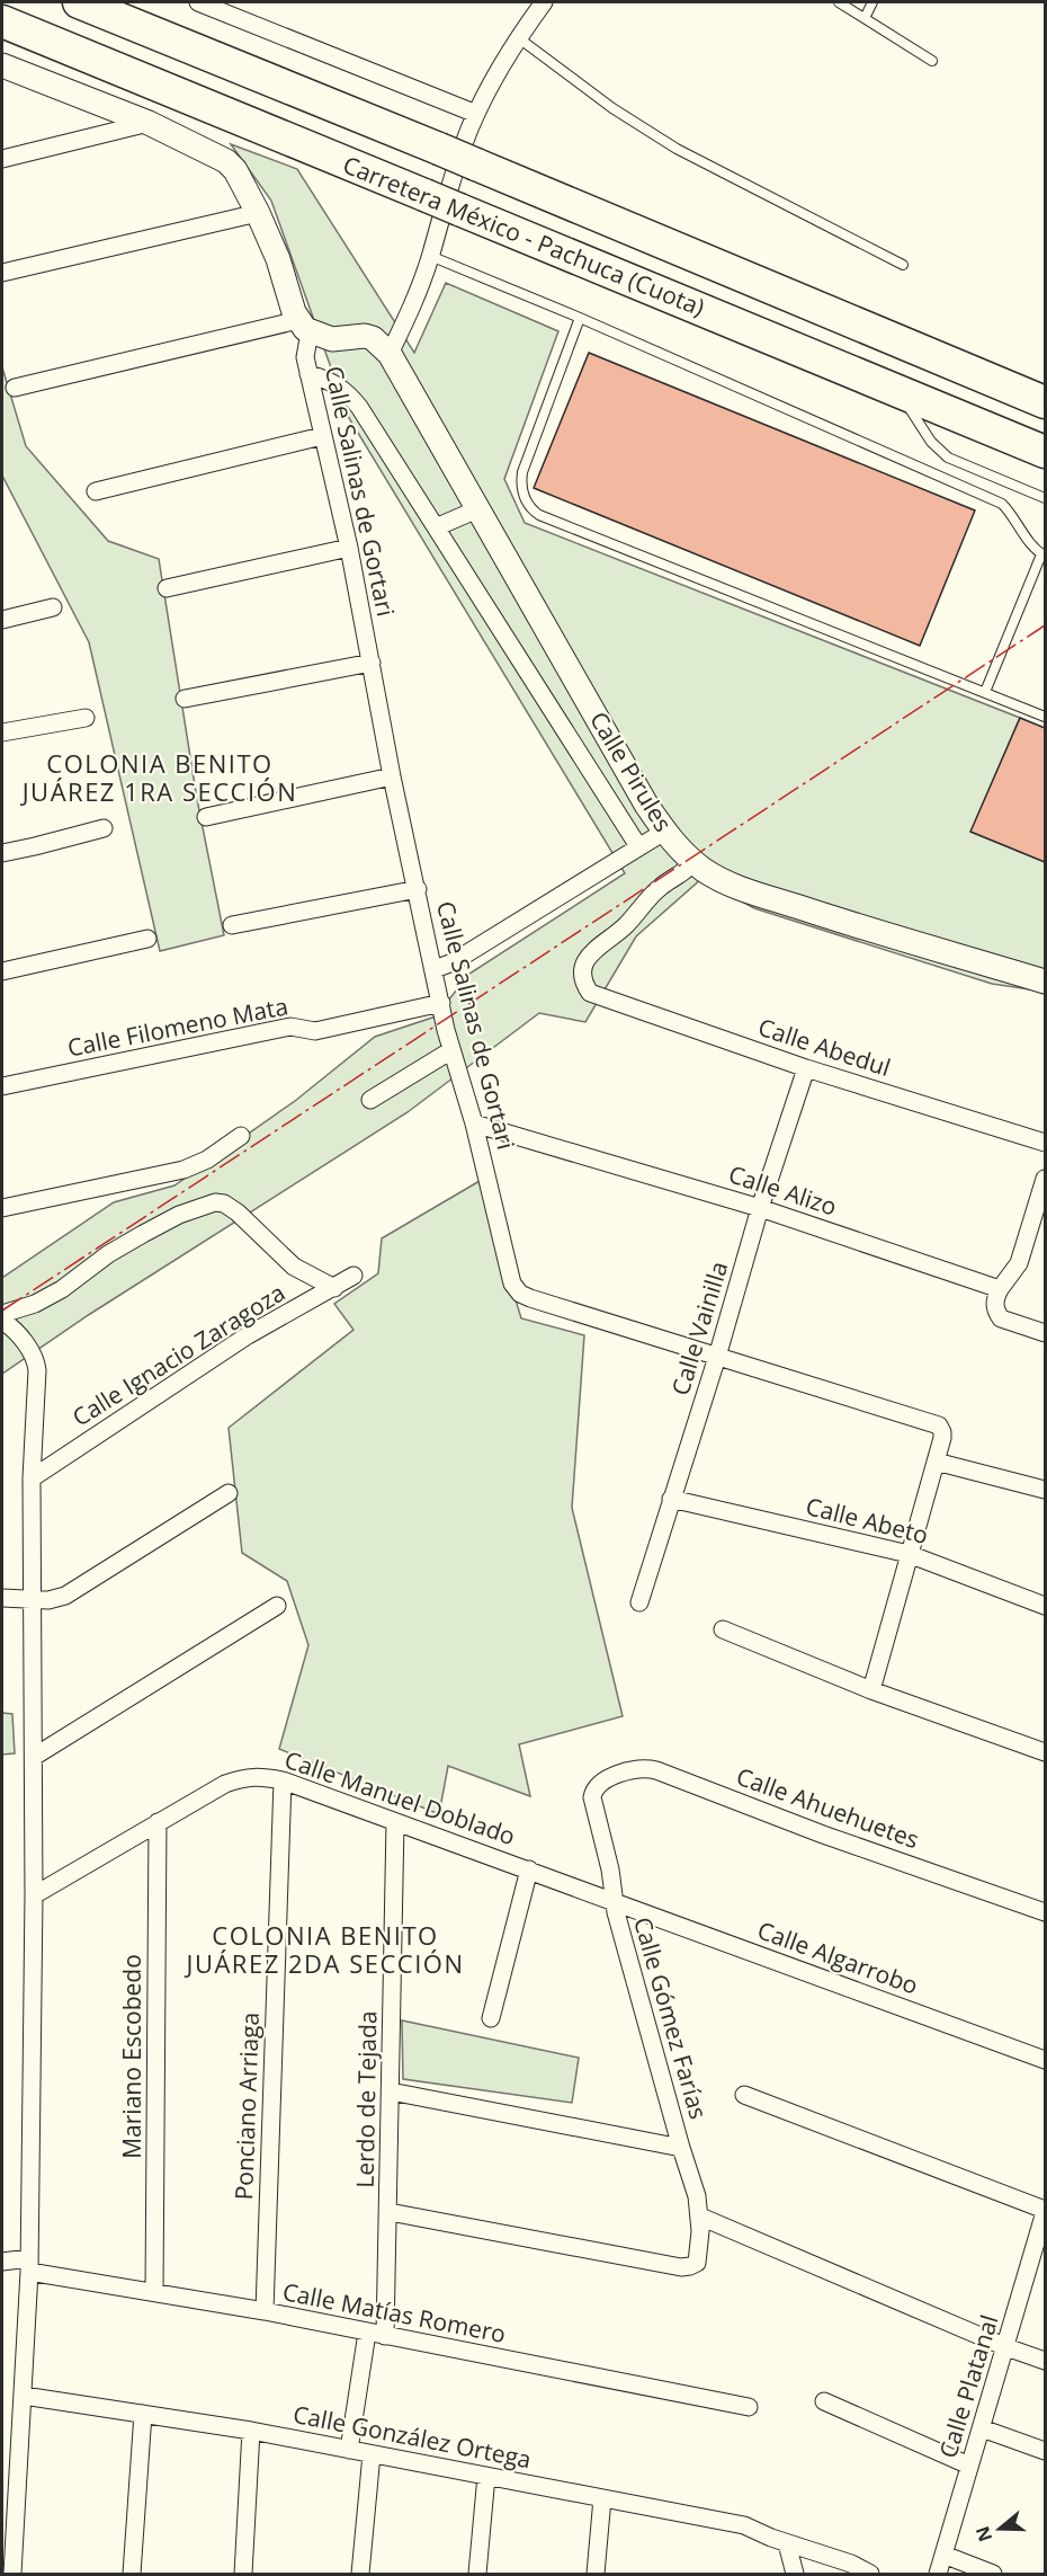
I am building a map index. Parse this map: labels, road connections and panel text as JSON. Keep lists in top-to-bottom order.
{
  "streets": {
    "highway": ["Carretera México - Pachuca (Cuota)"],
    "street": [
      "Calle Salinas de Gortari",
      "Calle Pirules",
      "Calle Filomeno Mata",
      "Calle Abedul",
      "Calle Alizo",
      "Calle Vainilla",
      "Calle Ignacio Zaragoza",
      "Calle Abeto",
      "Calle Manuel Doblado",
      "Calle Ahuehuetes",
      "Calle Algarrobo",
      "Calle Gómez Farías",
      "Mariano Escobedo",
      "Lerdo de Tejada",
      "Ponciano Arriaga",
      "Calle Matías Romero",
      "Calle Platanal",
      "Calle González Ortega"
    ]
  },
  "crossings": [
    ["Calle Salinas de Gortari", "Calle Pirules"],
    ["Calle Salinas de Gortari", "Calle Filomeno Mata"],
    ["Calle Salinas de Gortari", "Calle Alizo"],
    ["Calle Salinas de Gortari", "Calle Vainilla"],
    ["Calle Pirules", "Calle Abedul"],
    ["Calle Abedul", "Calle Vainilla"],
    ["Calle Alizo", "Calle Vainilla"],
    ["Calle Vainilla", "Calle Abeto"],
    ["Calle Manuel Doblado", "Calle Algarrobo"],
    ["Calle Manuel Doblado", "Calle Gómez Farías"],
    ["Calle Manuel Doblado", "Mariano Escobedo"],
    ["Calle Manuel Doblado", "Lerdo de Tejada"],
    ["Calle Manuel Doblado", "Ponciano Arriaga"],
    ["Calle Ahuehuetes", "Calle Gómez Farías"],
    ["Calle Algarrobo", "Calle Gómez Farías"],
    ["Calle Gómez Farías", "Lerdo de Tejada"],
    ["Mariano Escobedo", "Calle Matías Romero"],
    ["Lerdo de Tejada", "Calle Matías Romero"],
    ["Ponciano Arriaga", "Calle Matías Romero"]
  ],
  "districts": ["COLONIA BENITO JUÁREZ 1RA SECCIÓN", "COLONIA BENITO JUÁREZ 2DA SECCIÓN"],
  "north": "left"
}
